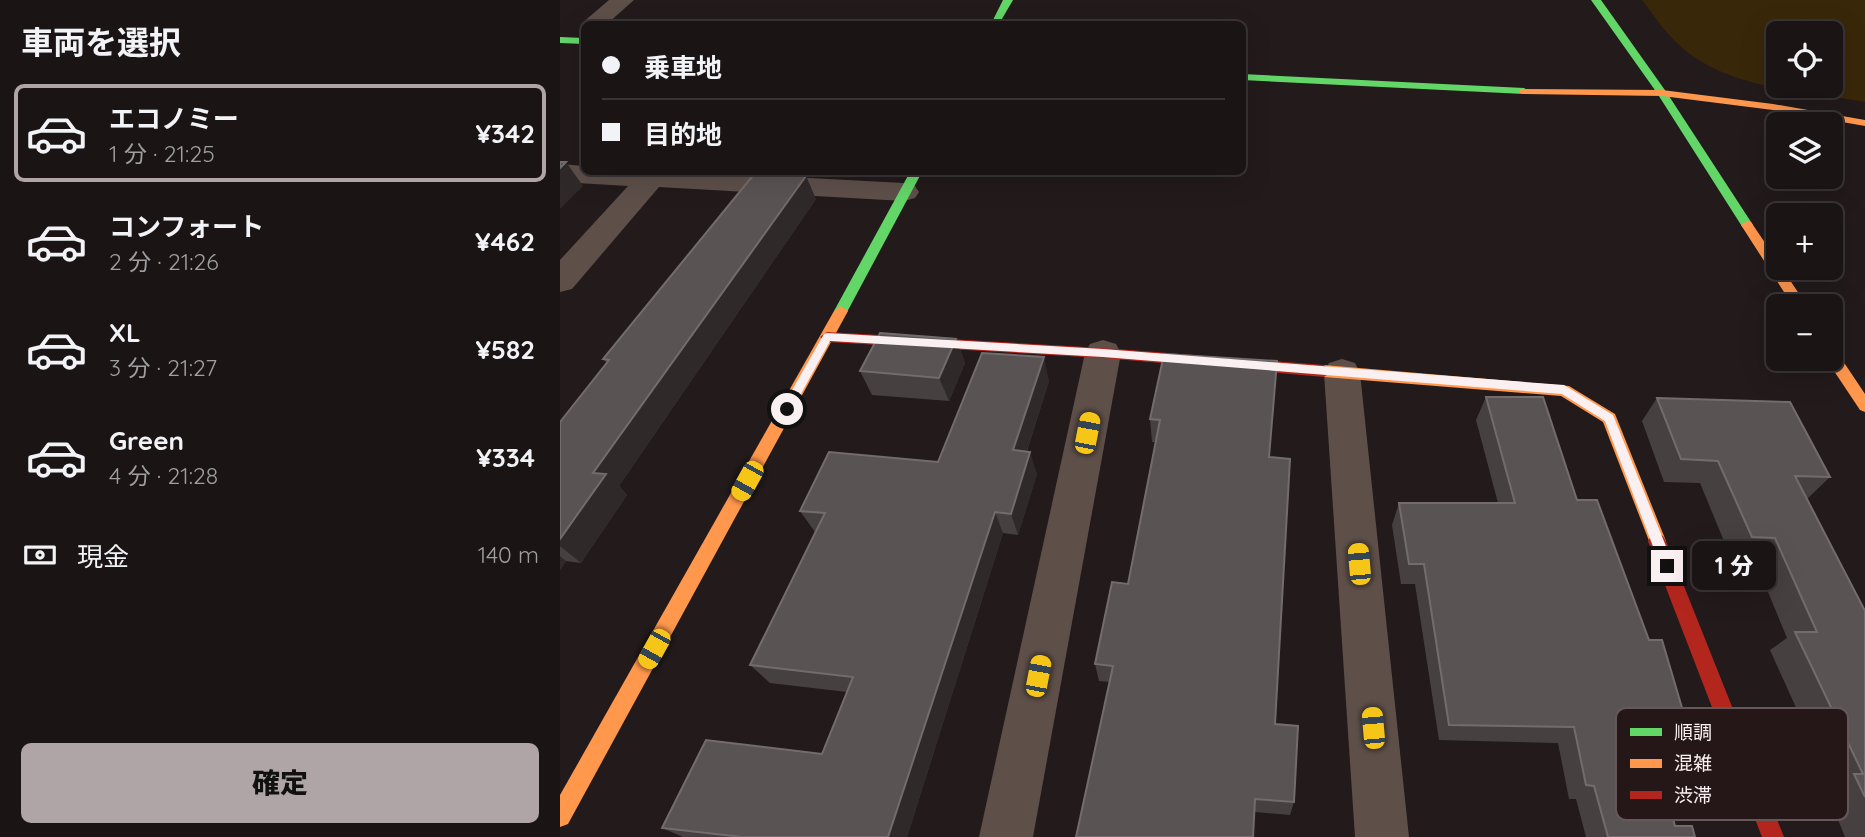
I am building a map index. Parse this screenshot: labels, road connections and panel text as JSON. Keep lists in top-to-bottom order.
{
  "legend": ["順調", "混雑", "渋滞"],
  "page": {
    "heading": "車両を選択",
    "map_buttons": ["+", "−"],
    "banner": ["乗車地", "目的地"],
    "list": [
      {
        "name": "エコノミー",
        "note": "1 分 · 21:25",
        "value": "¥342"
      },
      {
        "name": "コンフォート",
        "note": "2 分 · 21:26",
        "value": "¥462"
      },
      {
        "name": "XL",
        "note": "3 分 · 21:27",
        "value": "¥582"
      },
      {
        "name": "Green",
        "note": "4 分 · 21:28",
        "value": "¥334"
      }
    ],
    "pay": ["現金", "140 m"],
    "bubble": "1 分",
    "buttons": "確定"
  }
}
